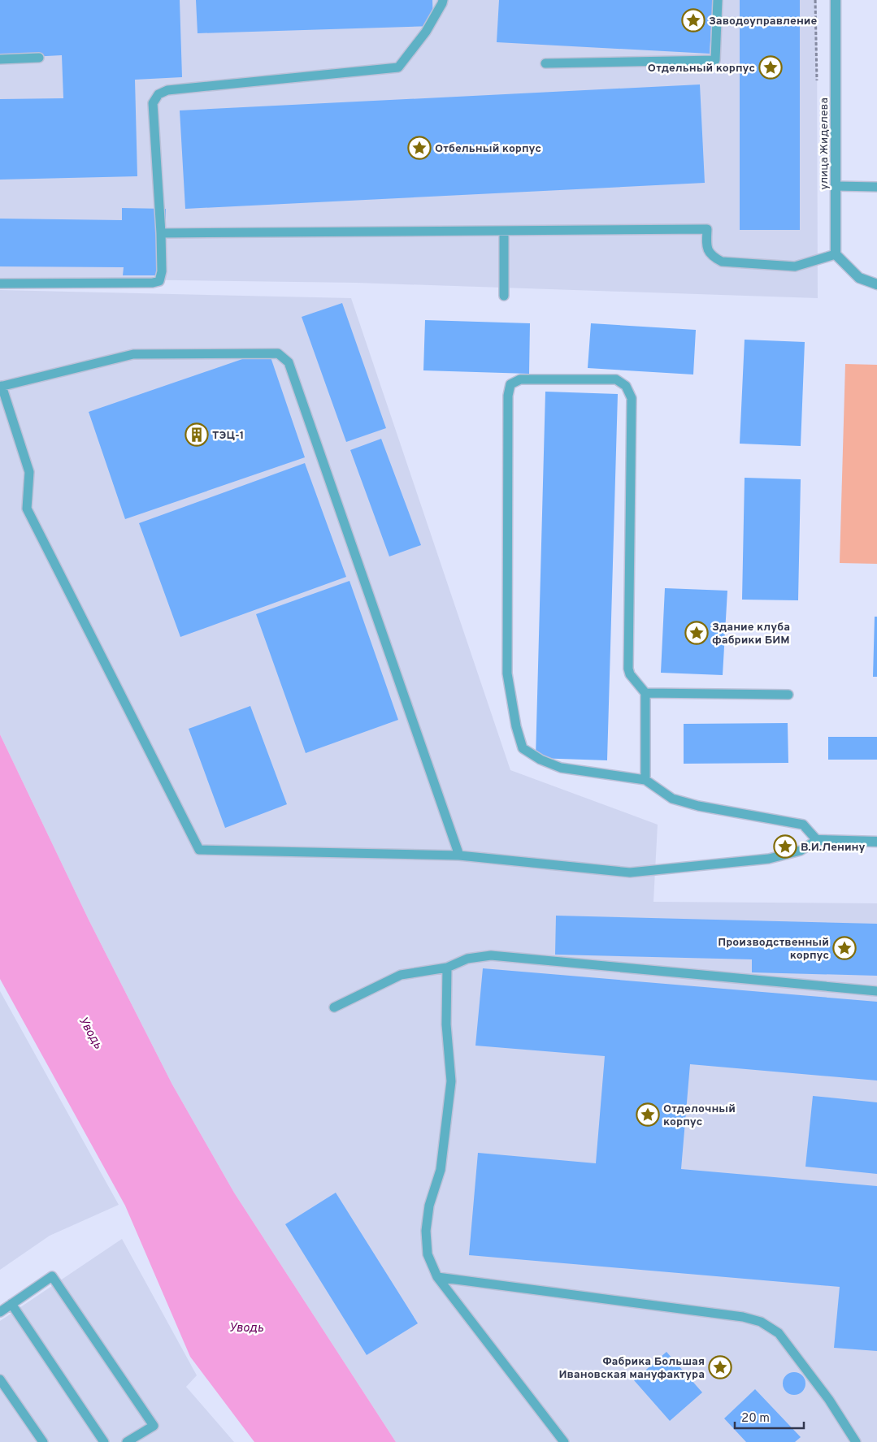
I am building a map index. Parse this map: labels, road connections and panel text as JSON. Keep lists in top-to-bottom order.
{
  "streets": {
    "street": ["улица Жиделева"]
  },
  "water": ["Уводь"],
  "places": {
    "place": [
      "Заводоуправление",
      "Отдельный корпус",
      "Отбельный корпус",
      "Здание клуба фабрики БИМ",
      "В.И.Ленину",
      "Производственный корпус",
      "Отделочный корпус",
      "Фабрика Большая Ивановская мануфактура"
    ],
    "building": ["ТЭЦ-1"]
  },
  "scale_bar": "20 m"
}
